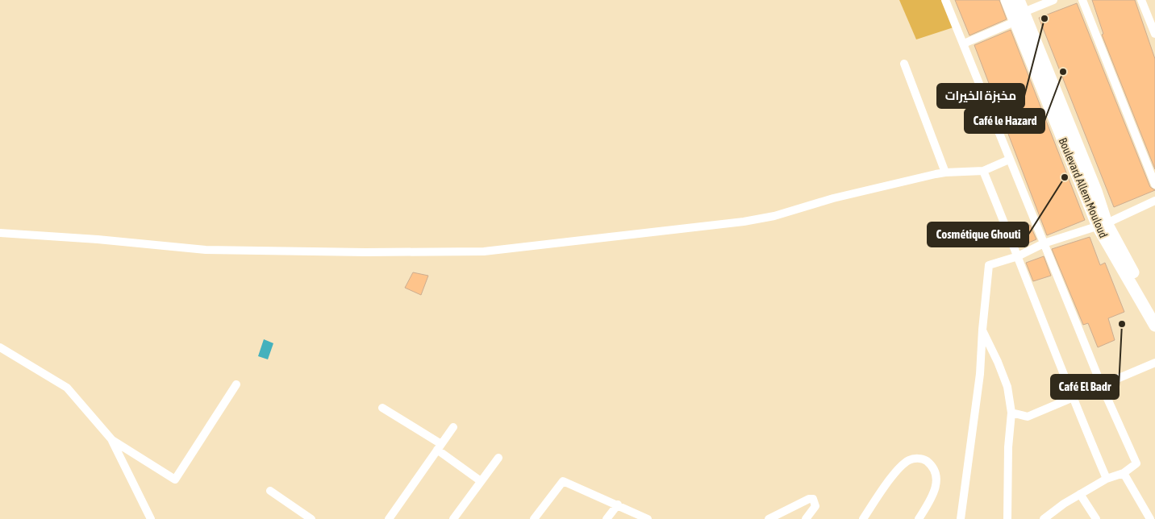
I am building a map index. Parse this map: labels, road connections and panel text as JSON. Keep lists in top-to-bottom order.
{
  "streets": {
    "main road": ["Boulevard Allem Mouloud"]
  },
  "places": [
    "مخبزة الخيرات",
    "Café le Hazard",
    "Cosmétique Ghouti",
    "Café El Badr"
  ]
}
